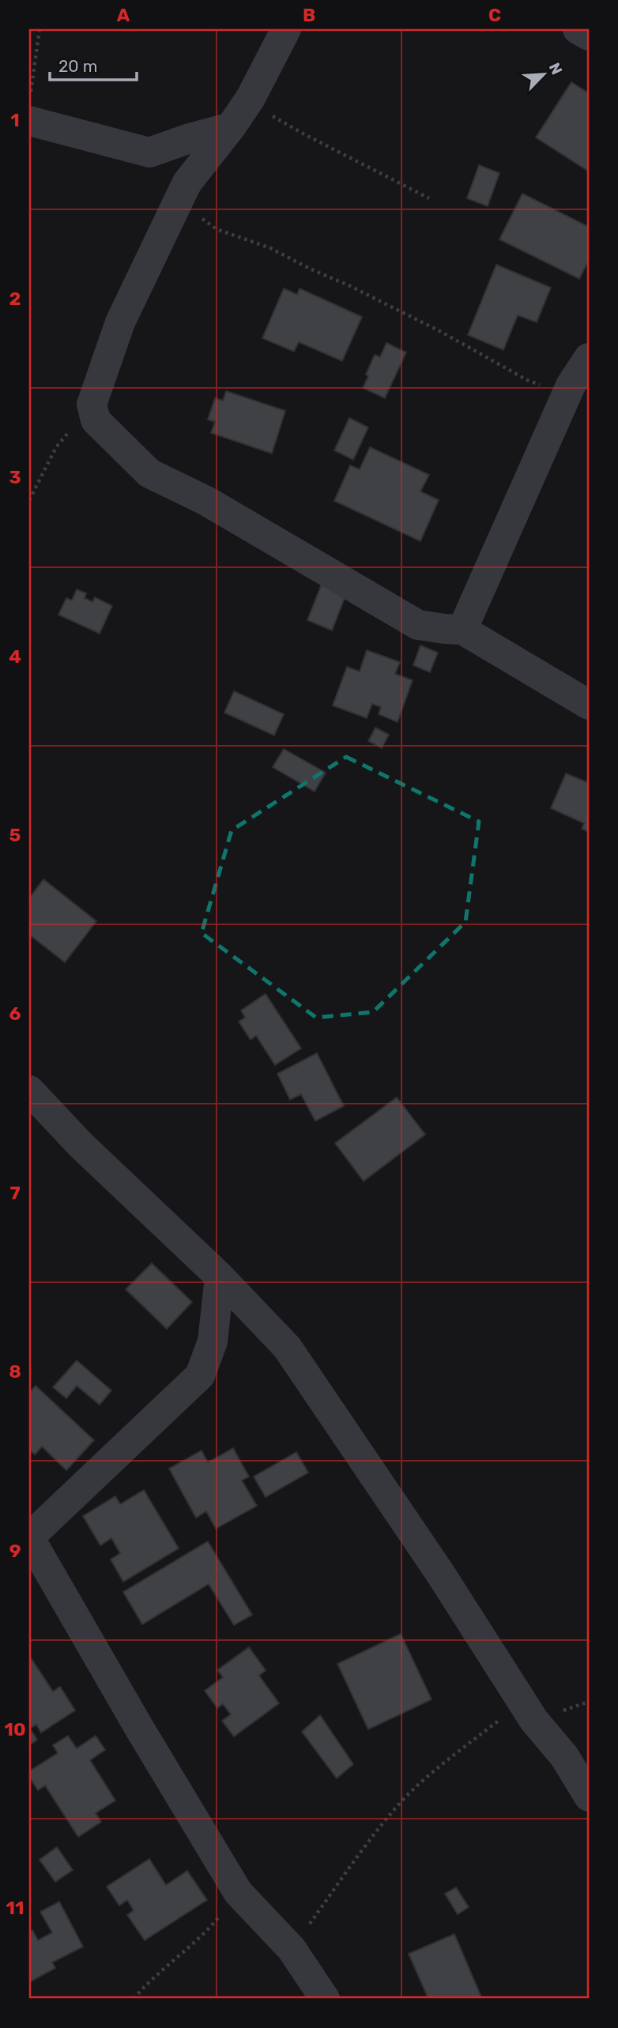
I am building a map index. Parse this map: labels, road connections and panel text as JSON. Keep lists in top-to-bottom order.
{
  "scale_bar": "20 m",
  "north": "top right",
  "grid": {
    "columns": ["A", "B", "C"],
    "rows": [
      "1",
      "2",
      "3",
      "4",
      "5",
      "6",
      "7",
      "8",
      "9",
      "10",
      "11"
    ]
  }
}
